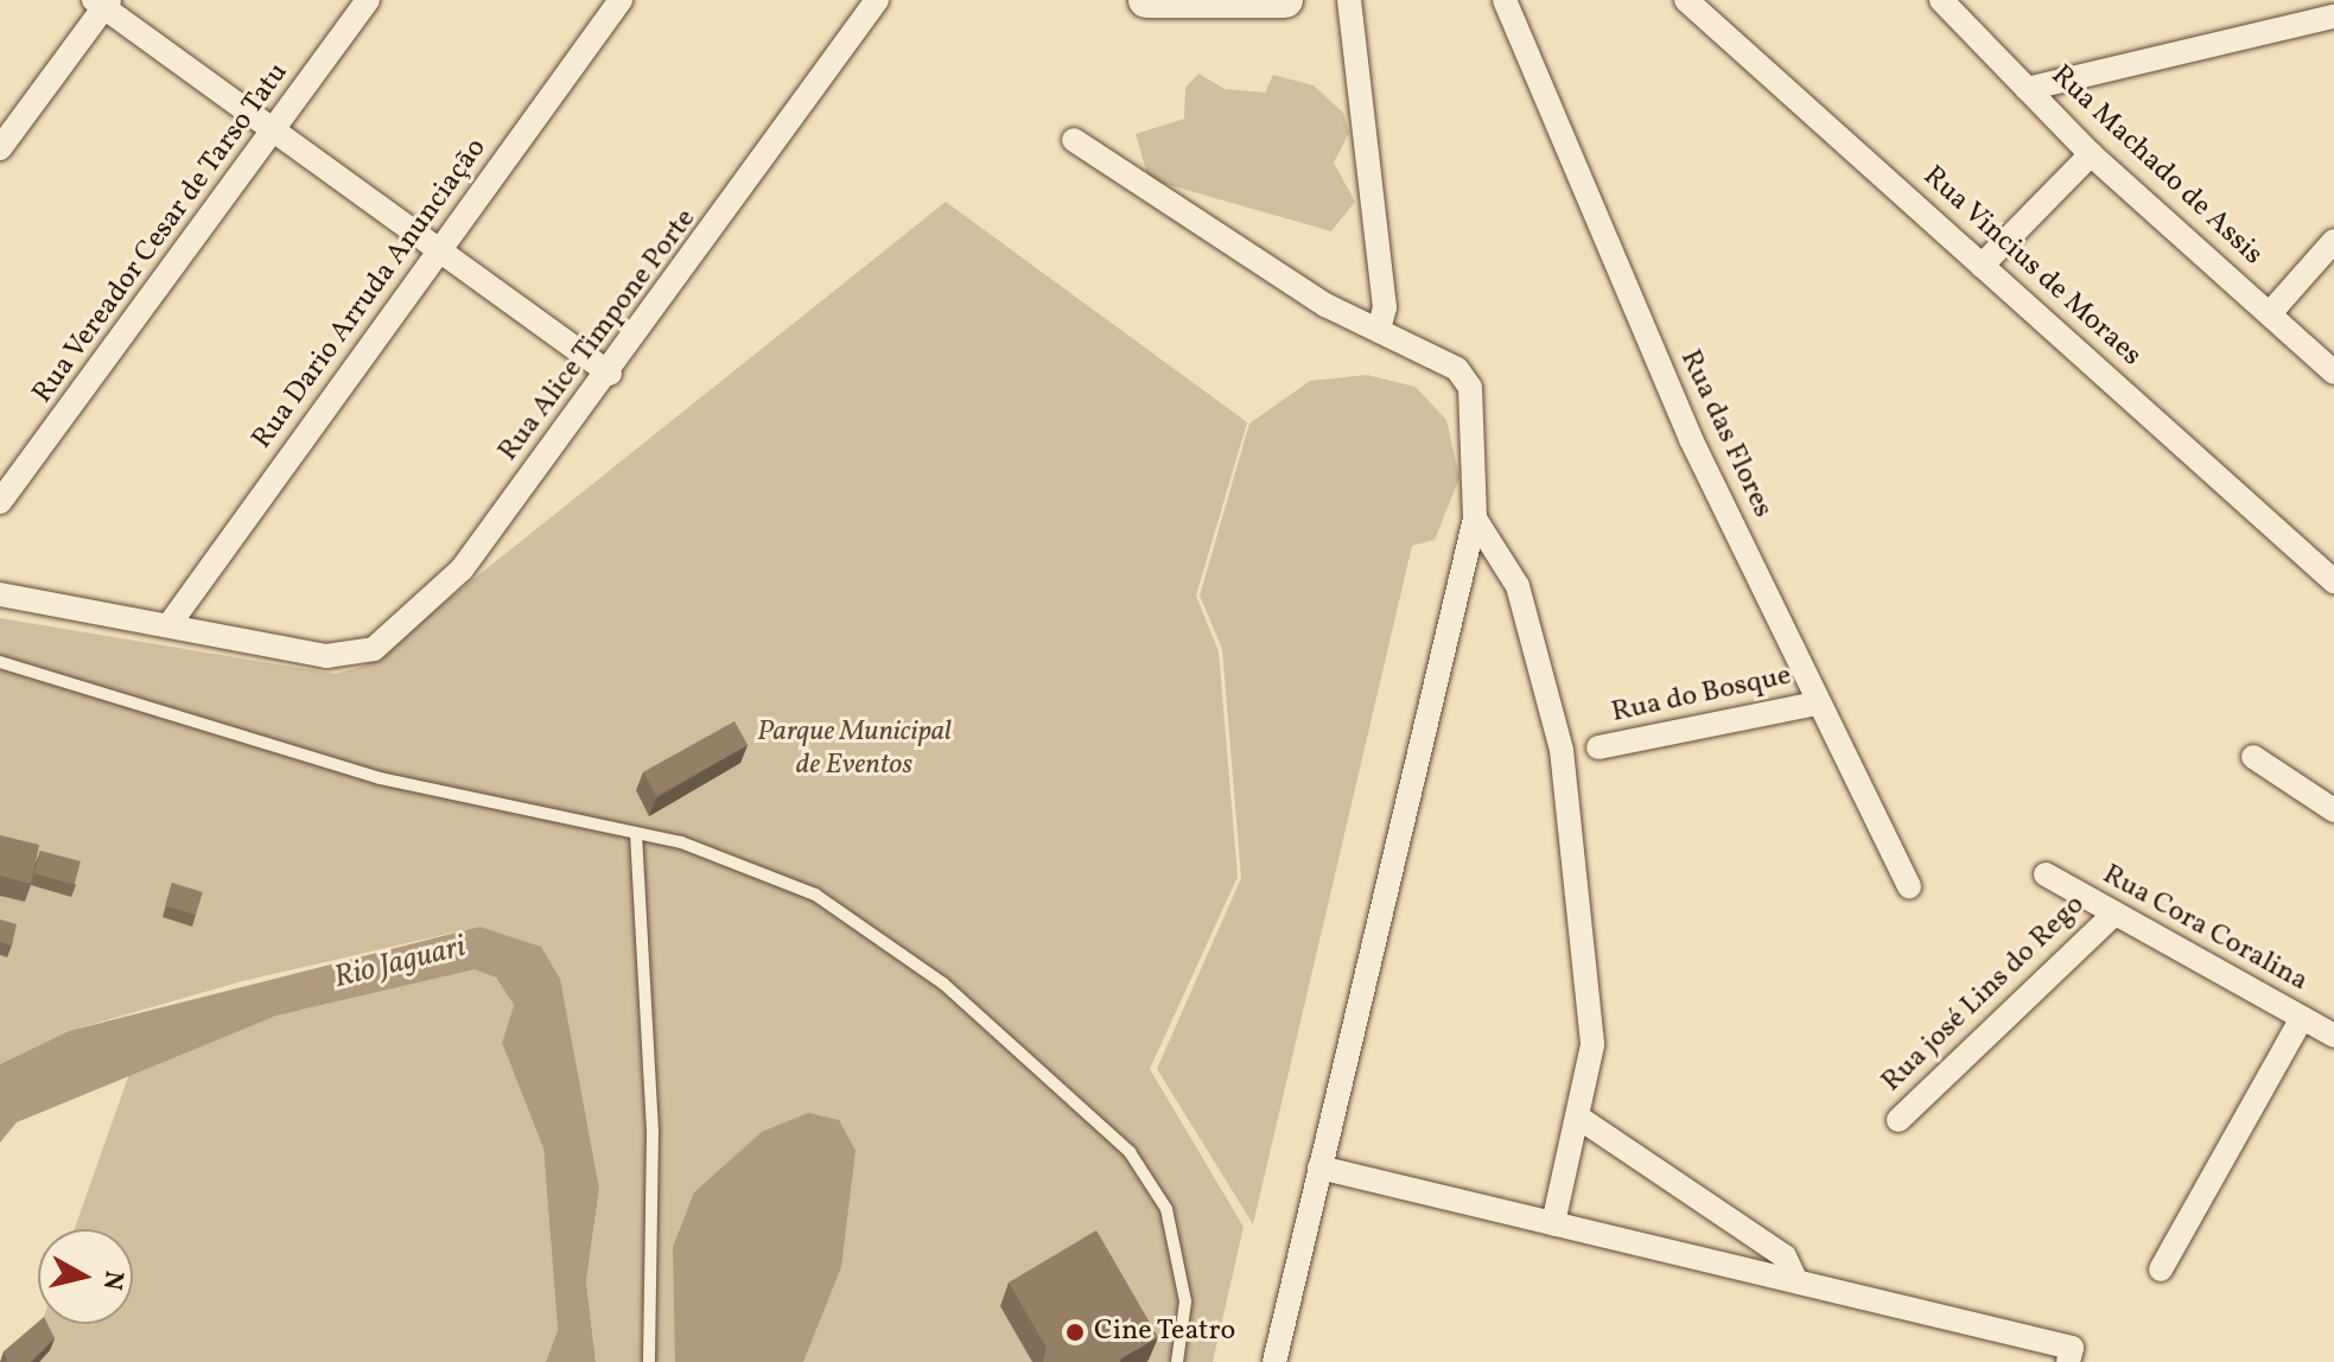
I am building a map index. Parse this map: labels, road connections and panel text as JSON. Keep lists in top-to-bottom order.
{
  "streets": {
    "street": [
      "Rua Machado de Assis",
      "Rua Vereador Cesar de Tarso Tatu",
      "Rua Vincius de Moraes",
      "Rua Dario Arruda Anunciação",
      "Rua Alice Timpone Porte",
      "Rua das Flores",
      "Rua do Bosque",
      "Rua Cora Coralina",
      "Rua josé Lins do Rego"
    ]
  },
  "crossings": [
    ["Rua Dario Arruda Anunciação", "Rua Alice Timpone Porte"],
    ["Rua das Flores", "Rua do Bosque"],
    ["Rua Cora Coralina", "Rua josé Lins do Rego"]
  ],
  "water": ["Rio Jaguari"],
  "parks": ["Parque Municipal de Eventos"],
  "places": ["Cine Teatro"],
  "north": "right"
}
